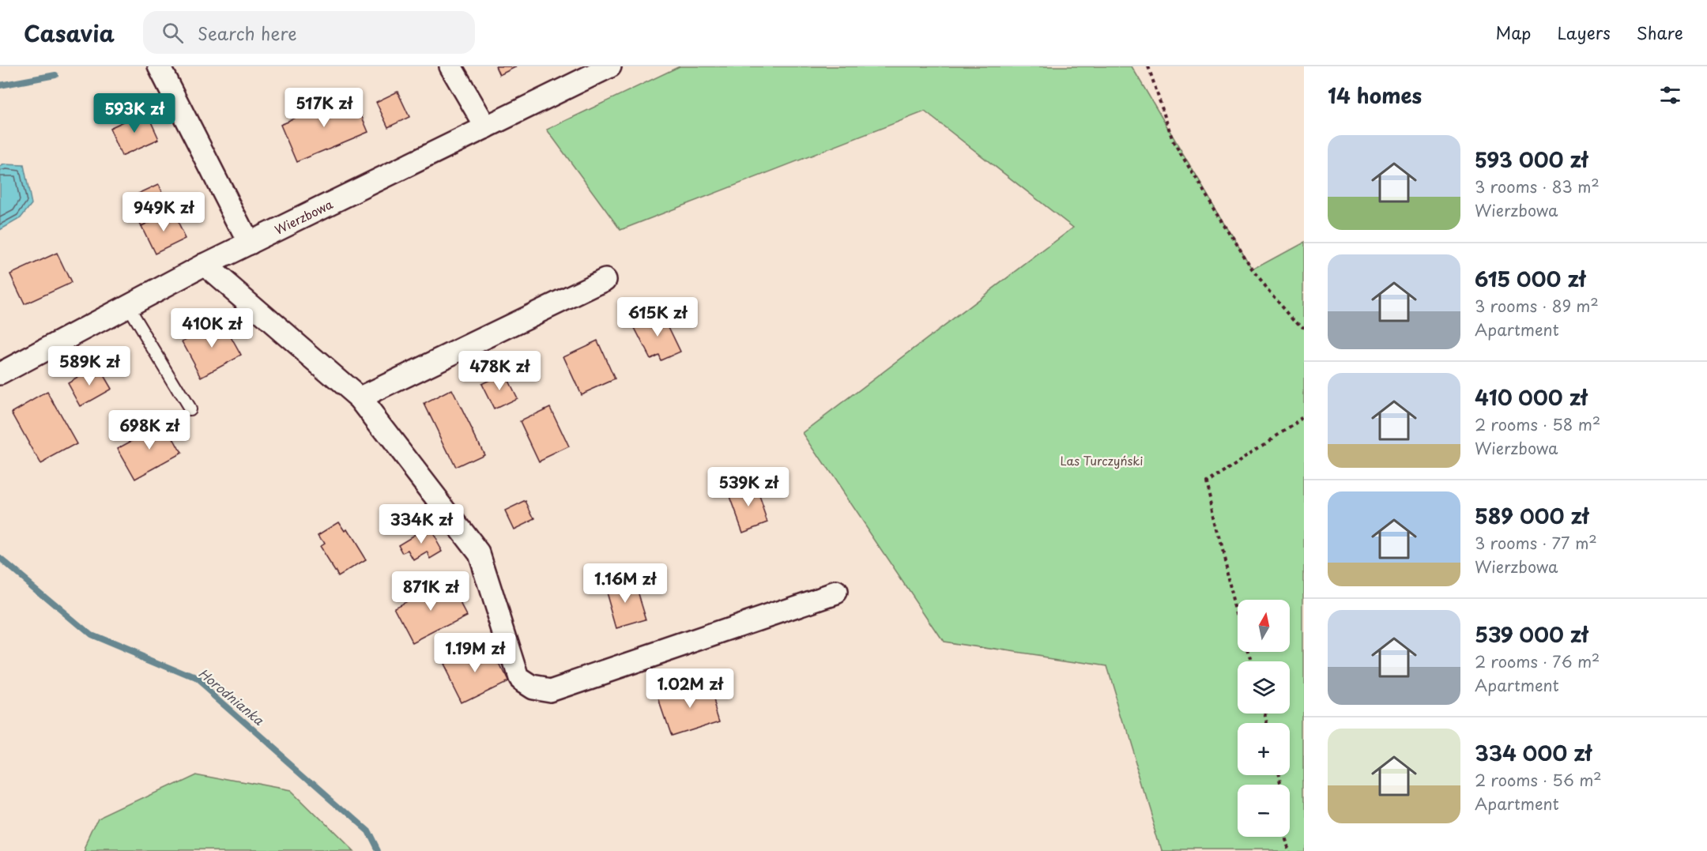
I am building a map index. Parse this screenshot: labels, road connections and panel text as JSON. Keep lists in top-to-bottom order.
{
  "streets": {
    "street": ["Wierzbowa"]
  },
  "water": ["Horodnianka"],
  "parks": ["Las Turczyński"],
  "north": "top",
  "page": {
    "header": "Casavia",
    "search": "Search here",
    "nav": ["Map", "Layers", "Share"],
    "heading": "14 homes",
    "price": [
      "517K zł",
      "593K zł",
      "949K zł",
      "615K zł",
      "410K zł",
      "589K zł",
      "478K zł",
      "698K zł",
      "539K zł",
      "334K zł",
      "1.16M zł",
      "871K zł",
      "1.19M zł",
      "1.02M zł"
    ],
    "list": [
      {
        "name": "593 000 zł",
        "note": "3 rooms · 83 m² · Wierzbowa"
      },
      {
        "name": "615 000 zł",
        "note": "3 rooms · 89 m² · Apartment"
      },
      {
        "name": "410 000 zł",
        "note": "2 rooms · 58 m² · Wierzbowa"
      },
      {
        "name": "589 000 zł",
        "note": "3 rooms · 77 m² · Wierzbowa"
      },
      {
        "name": "539 000 zł",
        "note": "2 rooms · 76 m² · Apartment"
      },
      {
        "name": "334 000 zł",
        "note": "2 rooms · 56 m² · Apartment"
      }
    ],
    "map_buttons": ["+", "−"]
  }
}
